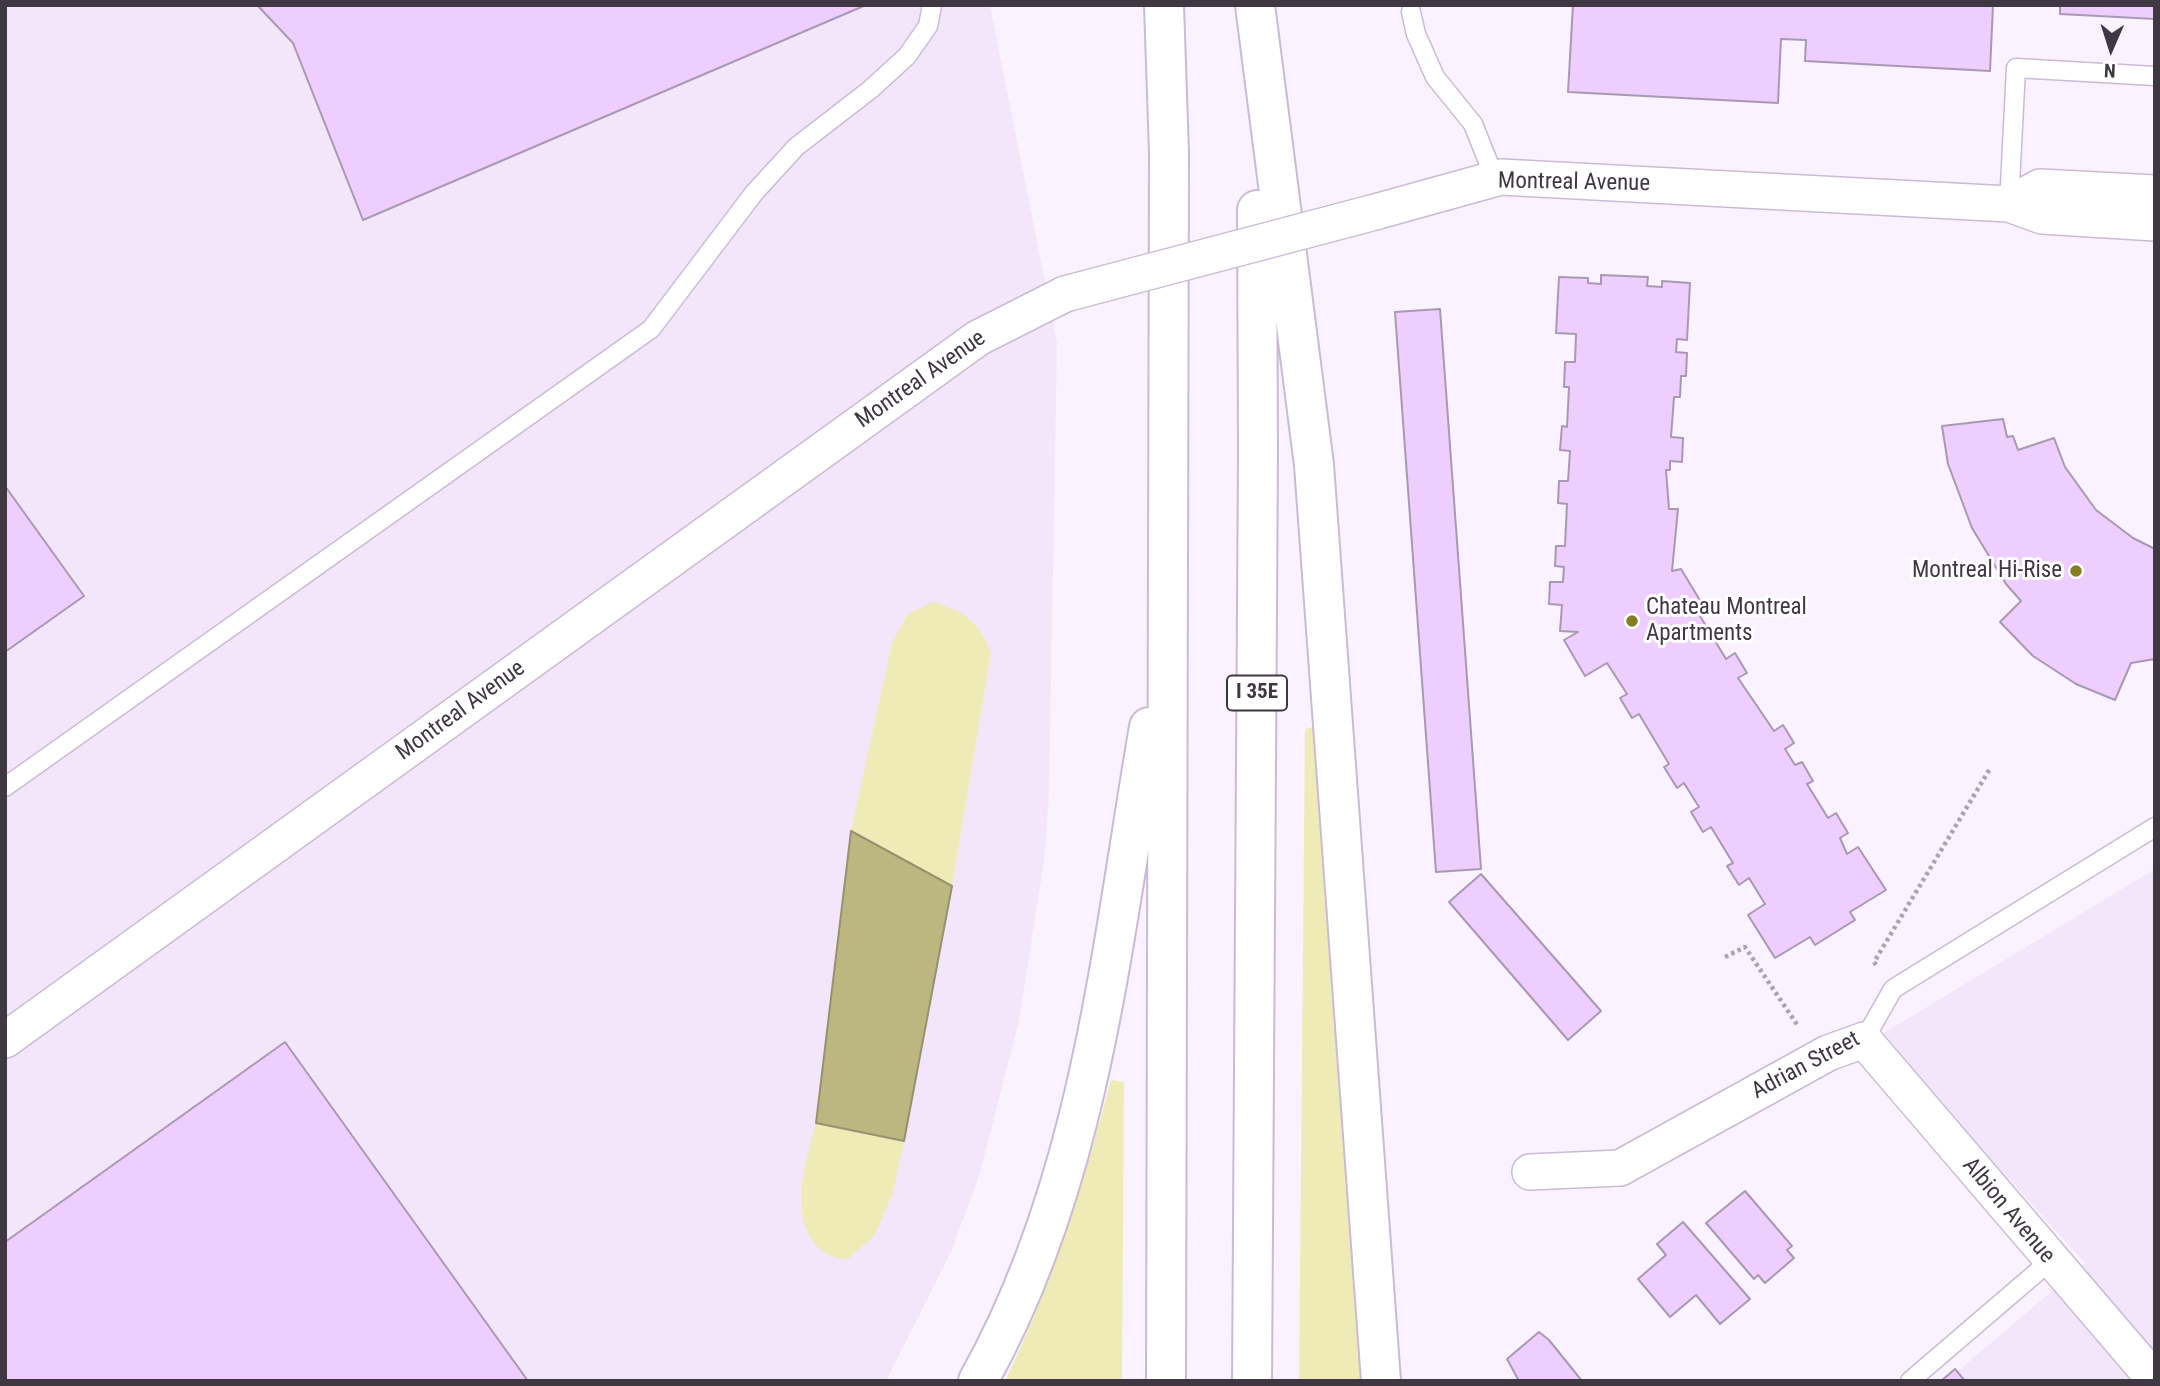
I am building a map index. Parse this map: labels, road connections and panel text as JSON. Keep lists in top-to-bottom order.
{
  "streets": {
    "highway": ["I 35E"],
    "street": ["Montreal Avenue", "Adrian Street", "Albion Avenue"]
  },
  "crossings": [
    ["Adrian Street", "Albion Avenue"]
  ],
  "places": ["Montreal Hi-Rise", "Chateau Montreal Apartments"],
  "north": "bottom"
}
